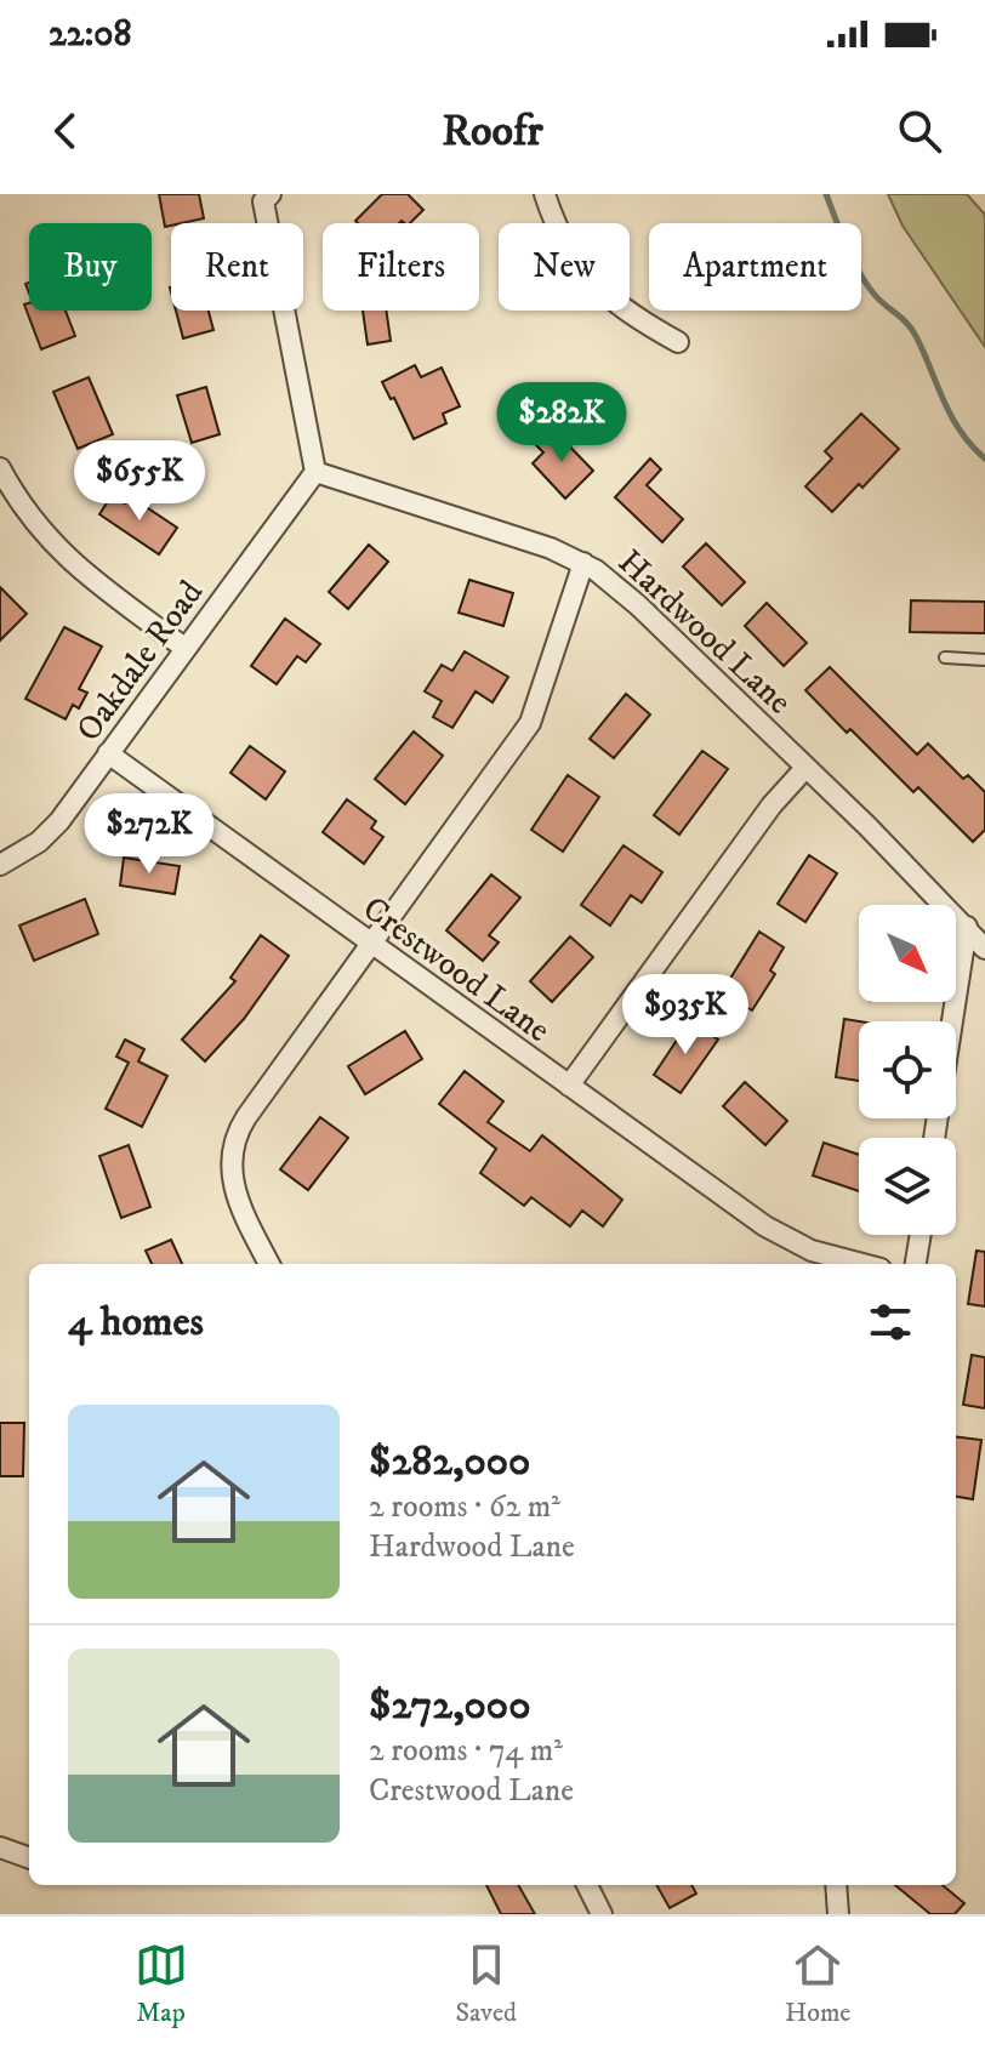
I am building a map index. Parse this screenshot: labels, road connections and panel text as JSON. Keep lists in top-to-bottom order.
{
  "streets": {
    "street": ["Hardwood Lane", "Oakdale Road", "Crestwood Lane"]
  },
  "crossings": [
    ["Hardwood Lane", "Oakdale Road"],
    ["Oakdale Road", "Crestwood Lane"]
  ],
  "north": "bottom right",
  "page": {
    "status": "22:08",
    "header": "Roofr",
    "chip": [
      "Buy",
      "Rent",
      "Filters",
      "New",
      "Apartment"
    ],
    "price": [
      "$282K",
      "$655K",
      "$272K",
      "$935K"
    ],
    "heading": "4 homes",
    "list": [
      {
        "name": "$282,000",
        "note": "2 rooms · 62 m² · Hardwood Lane"
      },
      {
        "name": "$272,000",
        "note": "2 rooms · 74 m² · Crestwood Lane"
      }
    ],
    "tabs": ["Map", "Saved", "Home"]
  }
}
